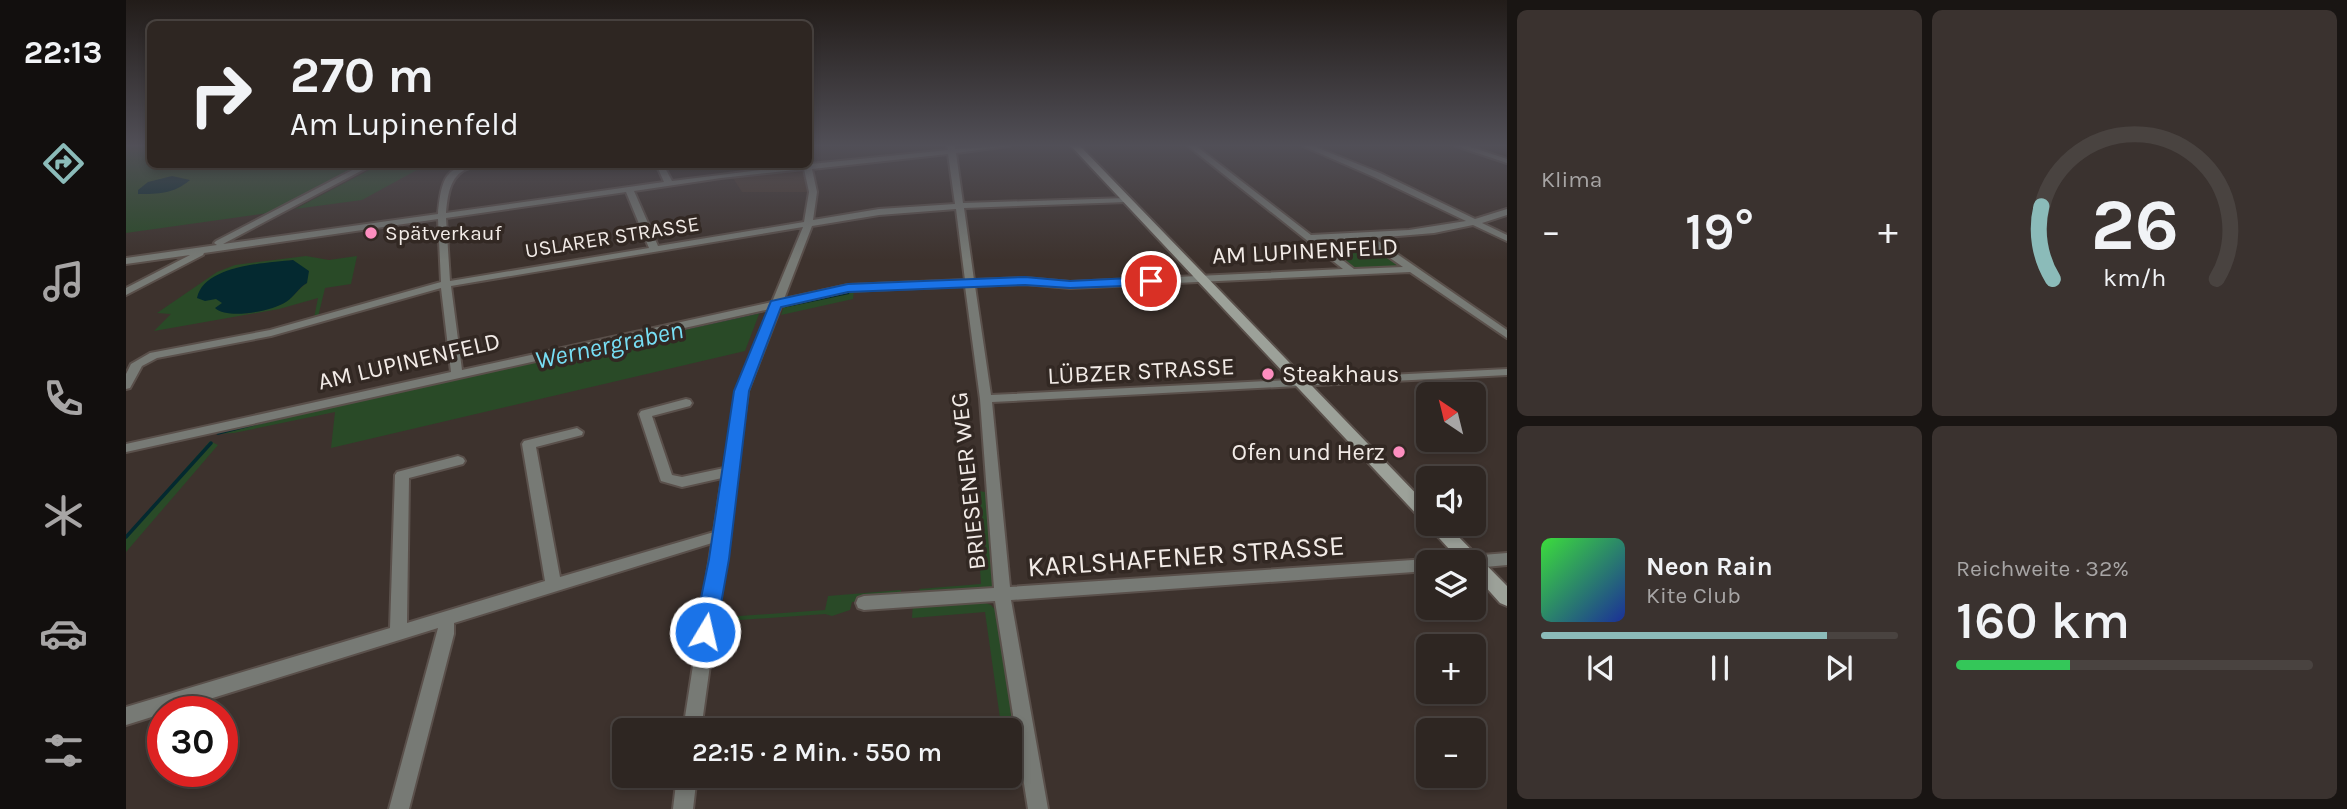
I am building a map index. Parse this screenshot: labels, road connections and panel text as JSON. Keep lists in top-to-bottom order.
{
  "streets": {
    "street": [
      "USLARER STRASSE",
      "AM LUPINENFELD",
      "LÜBZER STRASSE",
      "BRIESENER WEG",
      "KARLSHAFENER STRASSE"
    ]
  },
  "crossings": [
    ["USLARER STRASSE", "BRIESENER WEG"],
    ["AM LUPINENFELD", "BRIESENER WEG"],
    ["LÜBZER STRASSE", "BRIESENER WEG"],
    ["BRIESENER WEG", "KARLSHAFENER STRASSE"]
  ],
  "water": ["Wernergraben"],
  "places": ["Spätverkauf", "Steakhaus", "Ofen und Herz"],
  "north": "top left",
  "page": {
    "tabs": "22:13",
    "tile": [
      "Klima",
      ["Reichweite · 32%", "160 km"]
    ],
    "turn": ["270 m", "Am Lupinenfeld"],
    "heat": ["−", "19°", "+"],
    "map_buttons": ["+", "−"],
    "song": ["Neon Rain", "Kite Club"],
    "limit": "30",
    "trip": "22:15 · 2 Min. · 550 m",
    "gauge": ["26", "km/h"]
  }
}
